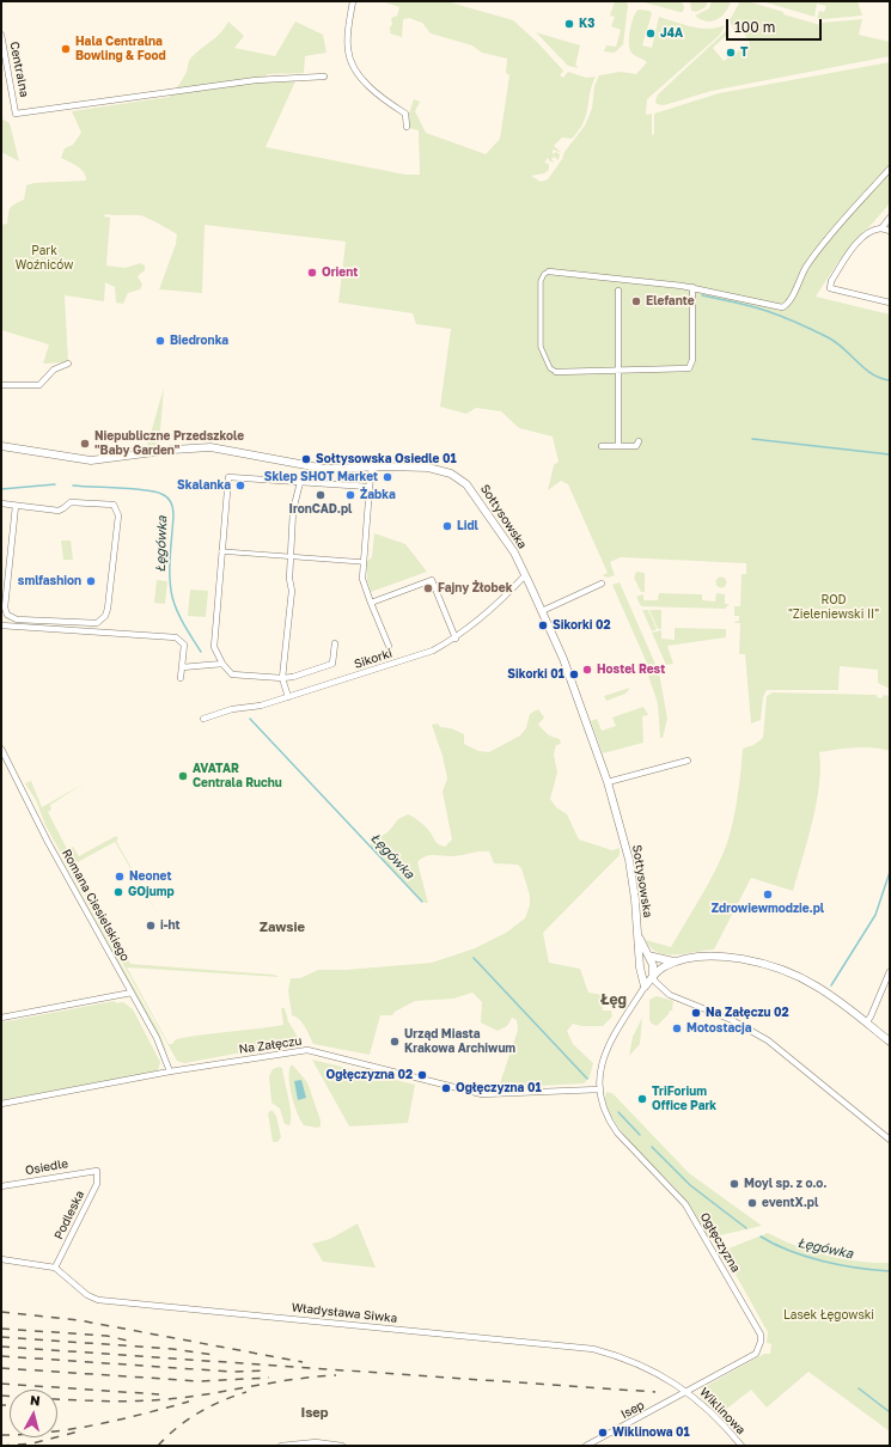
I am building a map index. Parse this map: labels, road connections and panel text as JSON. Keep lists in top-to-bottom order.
{
  "streets": {
    "street": [
      "Centralna",
      "Sołtysowska",
      "Sikorki",
      "Romana Ciesielskiego",
      "Na Załęczu",
      "Osiedle",
      "Podleska",
      "Ogłęczyzna",
      "Władysława Siwka",
      "Isep",
      "Wiklinowa"
    ]
  },
  "crossings": [
    ["Sołtysowska", "Sikorki"],
    ["Sołtysowska", "Ogłęczyzna"],
    ["Romana Ciesielskiego", "Na Załęczu"],
    ["Na Załęczu", "Ogłęczyzna"],
    ["Osiedle", "Podleska"],
    ["Podleska", "Władysława Siwka"],
    ["Ogłęczyzna", "Władysława Siwka"],
    ["Ogłęczyzna", "Isep"],
    ["Ogłęczyzna", "Wiklinowa"],
    ["Władysława Siwka", "Isep"],
    ["Władysława Siwka", "Wiklinowa"],
    ["Isep", "Wiklinowa"]
  ],
  "districts": ["Zawsie", "Łęg", "Isep"],
  "water": ["Łęgówka"],
  "parks": ["Park Woźniców", "ROD \"Zieleniewski II\"", "Lasek Łęgowski"],
  "places": [
    "K3",
    "J4A",
    "Hala Centralna Bowling & Food",
    "T",
    "Orient",
    "Elefante",
    "Biedronka",
    "Niepubliczne Przedszkole \"Baby Garden\"",
    "Sołtysowska Osiedle 01",
    "Sklep SHOT Market",
    "Skalanka",
    "IronCAD.pl",
    "Żabka",
    "Lidl",
    "smlfashion",
    "Fajny Żłobek",
    "Sikorki 02",
    "Hostel Rest",
    "Sikorki 01",
    "AVATAR Centrala Ruchu",
    "Neonet",
    "GOjump",
    "Zdrowiewmodzie.pl",
    "i-ht",
    "Na Załęczu 02",
    "Motostacja",
    "Urząd Miasta Krakowa Archiwum",
    "Ogłęczyzna 02",
    "Ogłęczyzna 01",
    "TriForium Office Park",
    "Moyl sp. z o.o.",
    "eventX.pl",
    "Wiklinowa 01"
  ],
  "scale_bar": "100 m",
  "north": "top"
}
